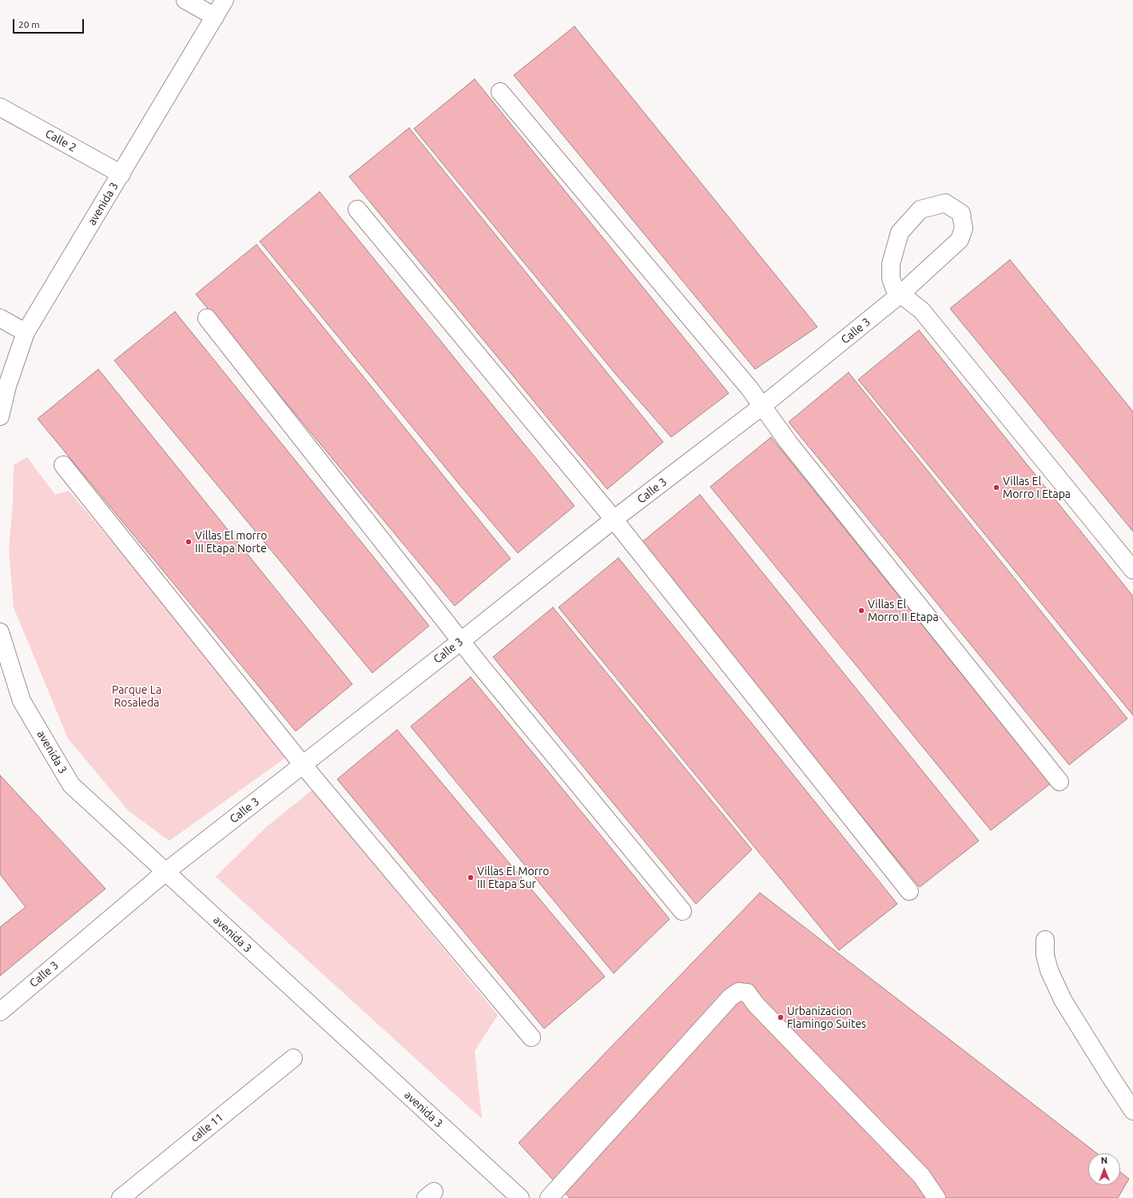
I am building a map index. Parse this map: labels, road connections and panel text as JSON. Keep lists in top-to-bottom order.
{
  "streets": {
    "street": [
      "Calle 2",
      "avenida 3",
      "Calle 3",
      "calle 11"
    ]
  },
  "crossings": [
    ["Calle 2", "avenida 3"],
    ["avenida 3", "Calle 3"]
  ],
  "parks": ["Parque La Rosaleda"],
  "places": [
    "Villas El Morro I Etapa",
    "Villas El morro III Etapa Norte",
    "Villas El Morro II Etapa",
    "Villas El Morro III Etapa Sur",
    "Urbanizacion Flamingo Suites"
  ],
  "scale_bar": "20 m",
  "north": "top"
}
